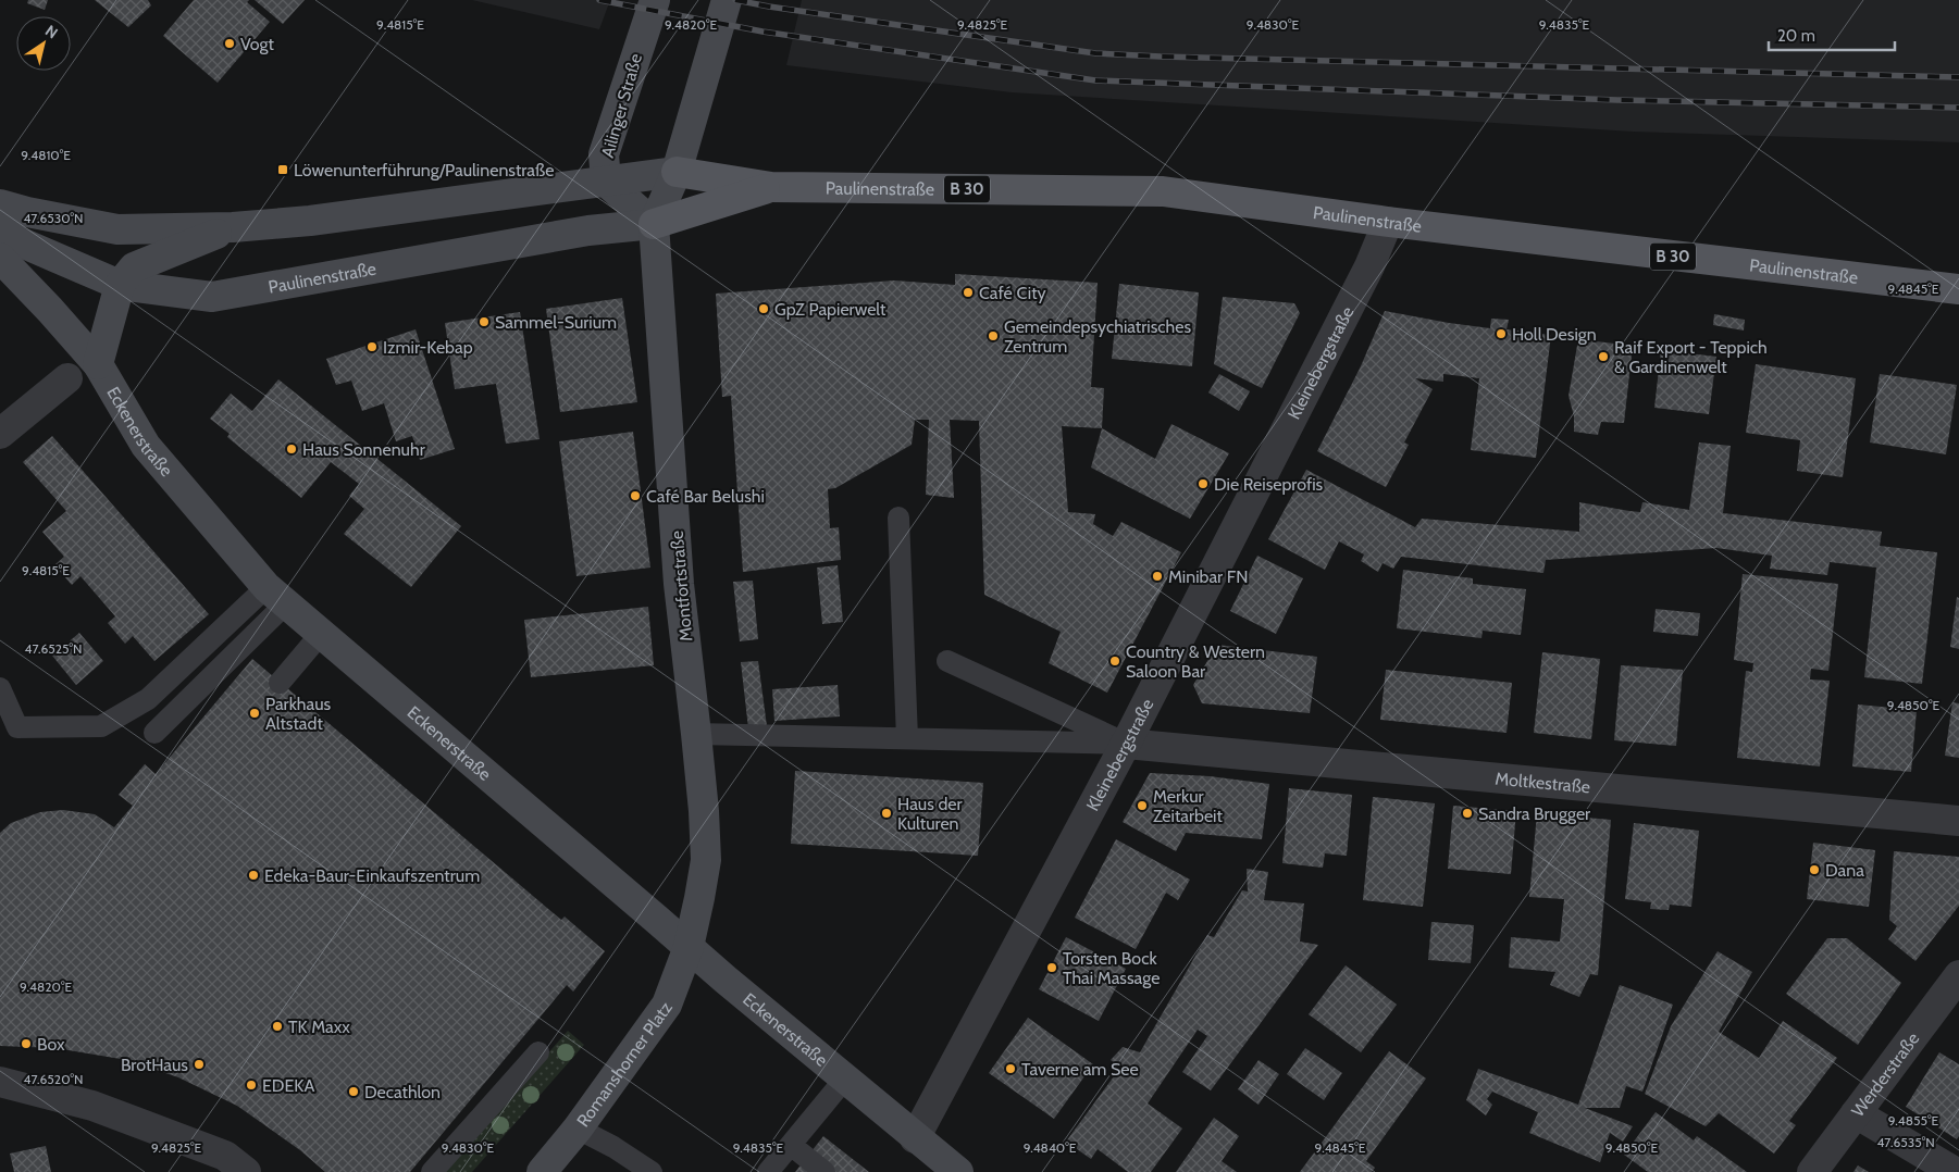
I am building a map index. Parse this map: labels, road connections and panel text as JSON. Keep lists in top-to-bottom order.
{
  "streets": {
    "main road": [
      "Ailinger Straße",
      "Paulinenstraße",
      "B 30",
      "Eckenerstraße",
      "Montfortstraße",
      "Romanshorner Platz"
    ],
    "street": ["Kleinebergstraße", "Moltkestraße", "Werderstraße"]
  },
  "crossings": [
    ["Ailinger Straße", "Paulinenstraße"],
    ["Paulinenstraße", "B 30"],
    ["Paulinenstraße", "Kleinebergstraße"],
    ["Paulinenstraße", "Montfortstraße"],
    ["B 30", "Eckenerstraße"],
    ["Kleinebergstraße", "Eckenerstraße"],
    ["Kleinebergstraße", "Moltkestraße"],
    ["Eckenerstraße", "Montfortstraße"],
    ["Eckenerstraße", "Romanshorner Platz"],
    ["Montfortstraße", "Romanshorner Platz"]
  ],
  "places": {
    "other": [
      "Vogt",
      "Café City",
      "GpZ Papierwelt",
      "Sammel-Surium",
      "Holl Design",
      "Gemeindepsychiatrisches Zentrum",
      "Izmir-Kebap",
      "Raif Export - Teppich & Gardinenwelt",
      "Haus Sonnenuhr",
      "Die Reiseprofis",
      "Café Bar Belushi",
      "Minibar FN",
      "Country & Western Saloon Bar",
      "Parkhaus Altstadt",
      "Merkur Zeitarbeit",
      "Haus der Kulturen",
      "Sandra Brugger",
      "Dana",
      "Edeka-Baur-Einkaufszentrum",
      "Torsten Bock Thai Massage",
      "TK Maxx",
      "Box",
      "BrotHaus",
      "Taverne am See",
      "EDEKA",
      "Decathlon"
    ],
    "transit": ["Löwenunterführung/Paulinenstraße"]
  },
  "scale_bar": "20 m",
  "north": "top right",
  "coordinates": [
    "9.4815°E",
    "9.4820°E",
    "9.4825°E",
    "9.4830°E",
    "9.4835°E",
    "9.4810°E",
    "47.6530°N",
    "9.4845°E",
    "47.6525°N",
    "9.4850°E",
    "47.6520°N",
    "9.4855°E",
    "47.6535°N",
    "9.4840°E"
  ]
}
